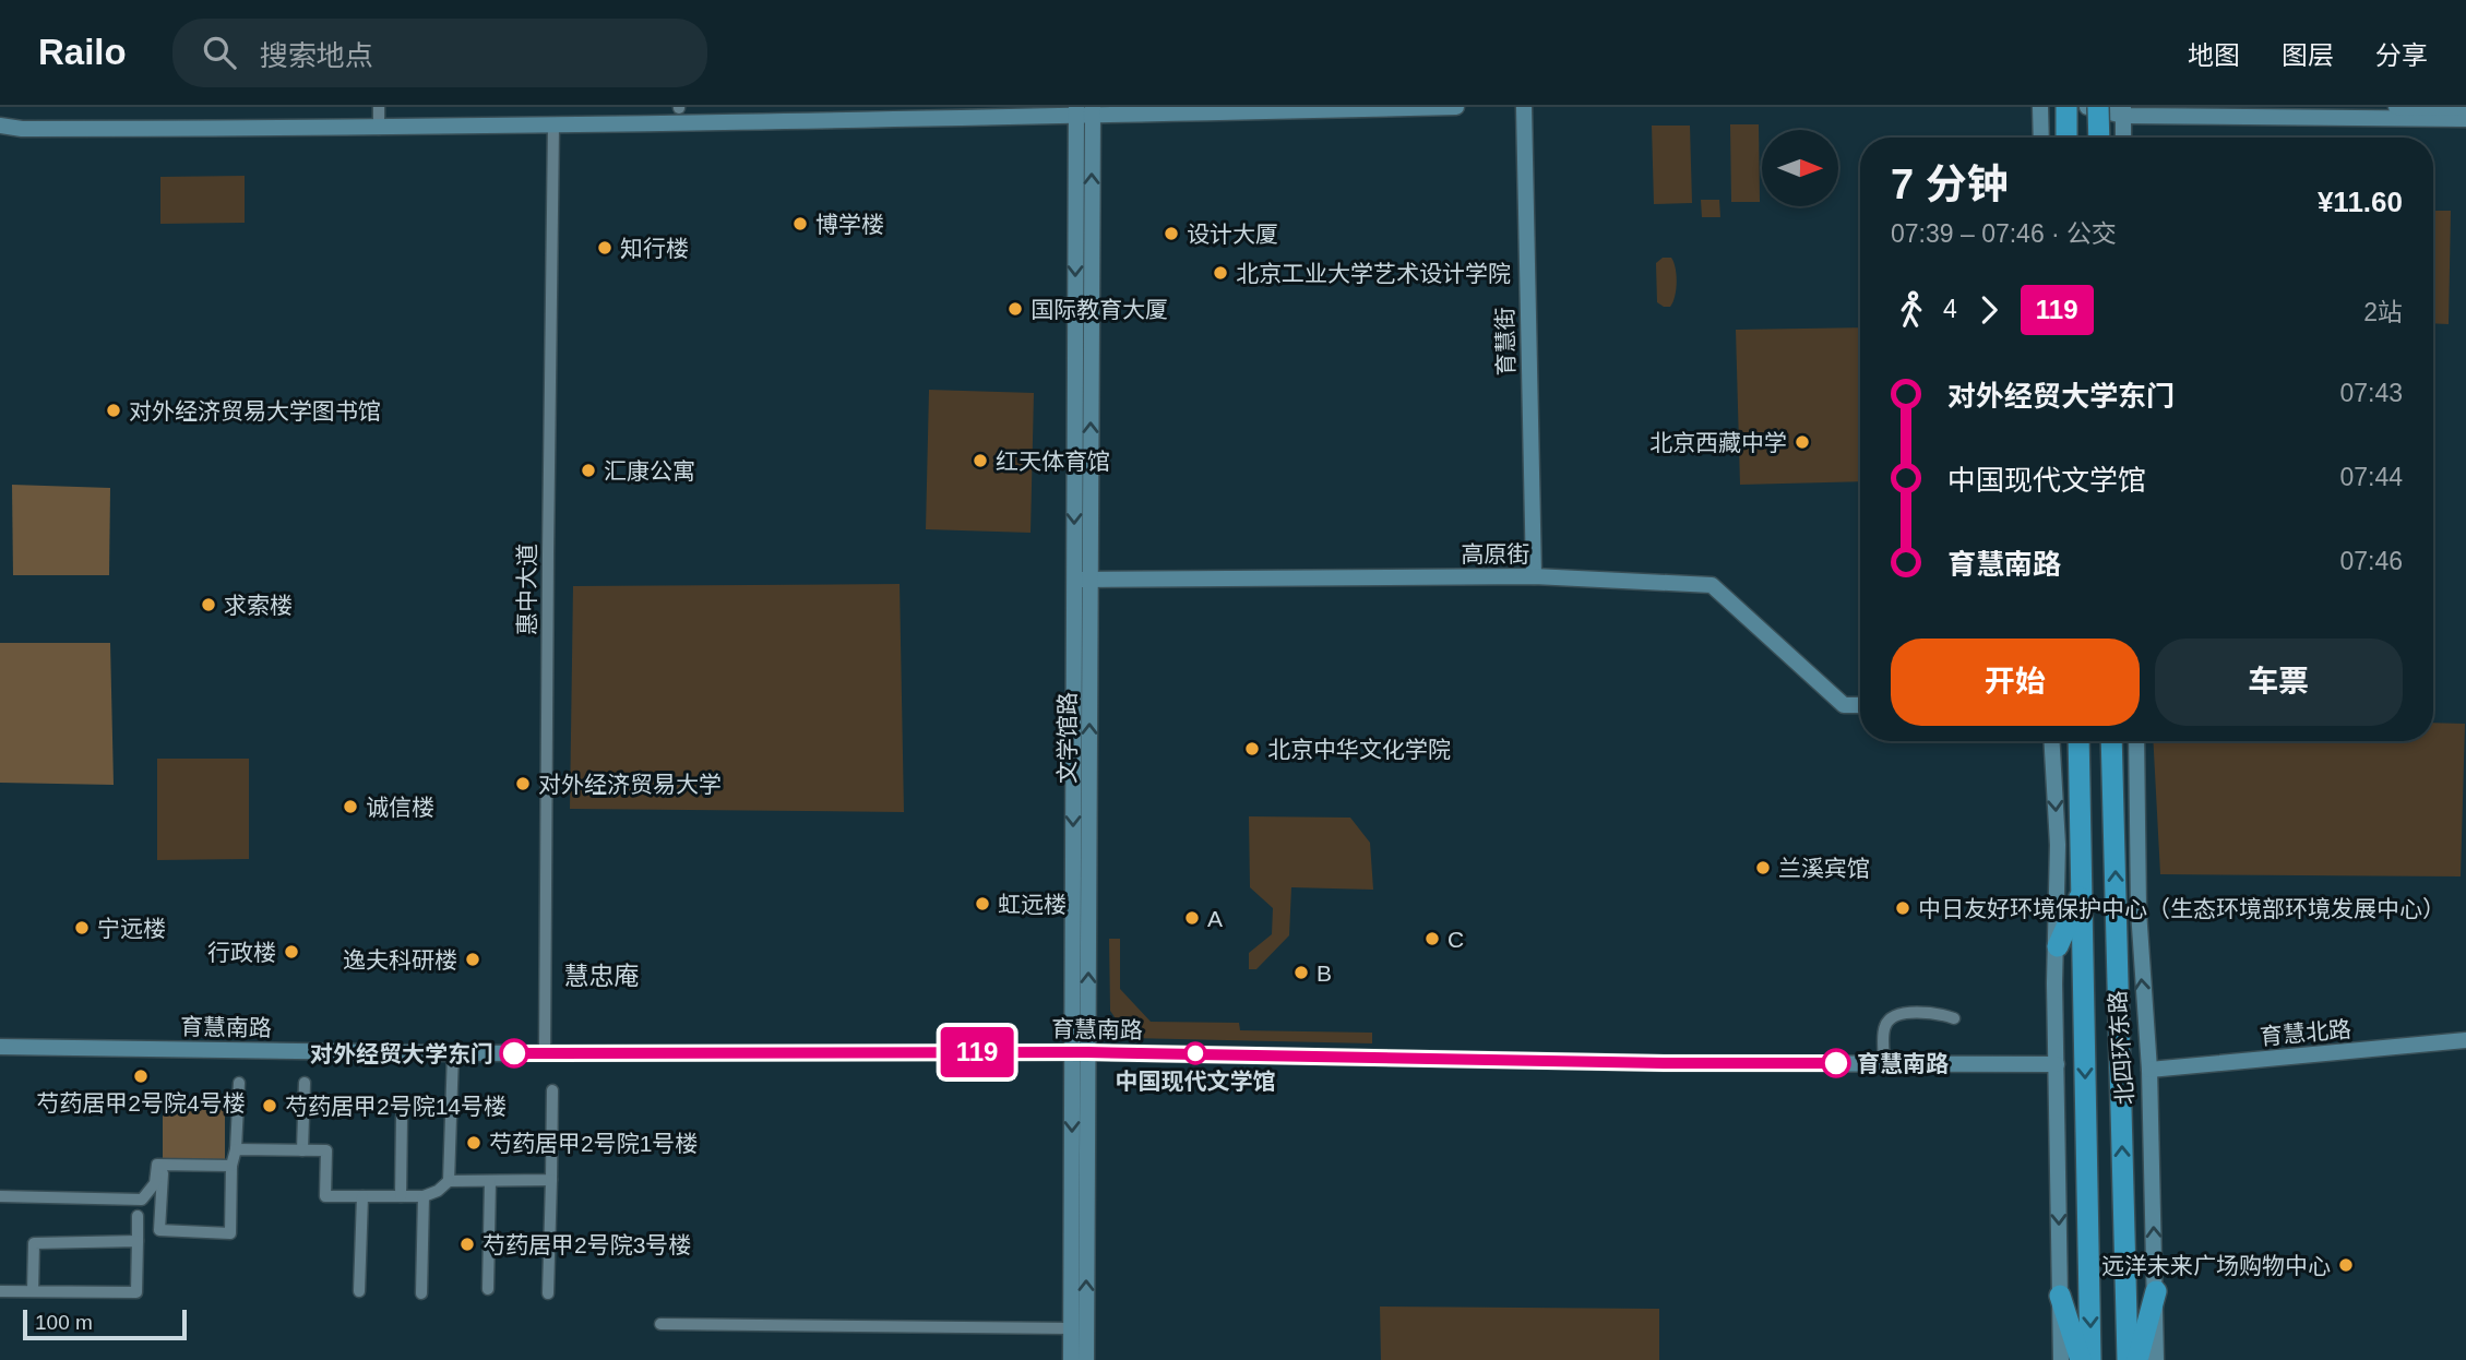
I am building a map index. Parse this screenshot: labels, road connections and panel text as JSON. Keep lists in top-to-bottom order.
{
  "streets": {
    "highway": ["北四环东路"],
    "street": [
      "育慧街",
      "高原街",
      "惠中大道",
      "文学馆路",
      "育慧南路",
      "育慧北路"
    ]
  },
  "crossings": [
    ["育慧街", "高原街"],
    ["高原街", "文学馆路"],
    ["惠中大道", "育慧南路"],
    ["文学馆路", "育慧南路"],
    ["育慧北路", "北四环东路"]
  ],
  "districts": ["慧忠庵"],
  "places": [
    "博学楼",
    "设计大厦",
    "知行楼",
    "北京工业大学艺术设计学院",
    "国际教育大厦",
    "对外经济贸易大学图书馆",
    "北京西藏中学",
    "红天体育馆",
    "汇康公寓",
    "求索楼",
    "北京中华文化学院",
    "对外经济贸易大学",
    "诚信楼",
    "兰溪宾馆",
    "虹远楼",
    "中日友好环境保护中心（生态环境部环境发展中心）",
    "A",
    "宁远楼",
    "C",
    "行政楼",
    "逸夫科研楼",
    "B",
    "对外经贸大学东门",
    "中国现代文学馆",
    "育慧南路",
    "芍药居甲2号院4号楼",
    "芍药居甲2号院14号楼",
    "芍药居甲2号院1号楼",
    "芍药居甲2号院3号楼",
    "远洋未来广场购物中心"
  ],
  "lines": ["bus line 119"],
  "scale_bar": "100 m",
  "north": "right",
  "page": {
    "header": "Railo",
    "search": "搜索地点",
    "nav": ["地图", "图层", "分享"],
    "on_map": "119",
    "heading": ["7 分钟", "07:39 – 07:46 · 公交", "¥11.60"],
    "legs": ["4", "119", "2站"],
    "list": [
      {
        "name": "对外经贸大学东门",
        "value": "07:43"
      },
      {
        "name": "中国现代文学馆",
        "value": "07:44"
      },
      {
        "name": "育慧南路",
        "value": "07:46"
      }
    ],
    "buttons": ["开始", "车票"],
    "scale": "100 m"
  }
}
